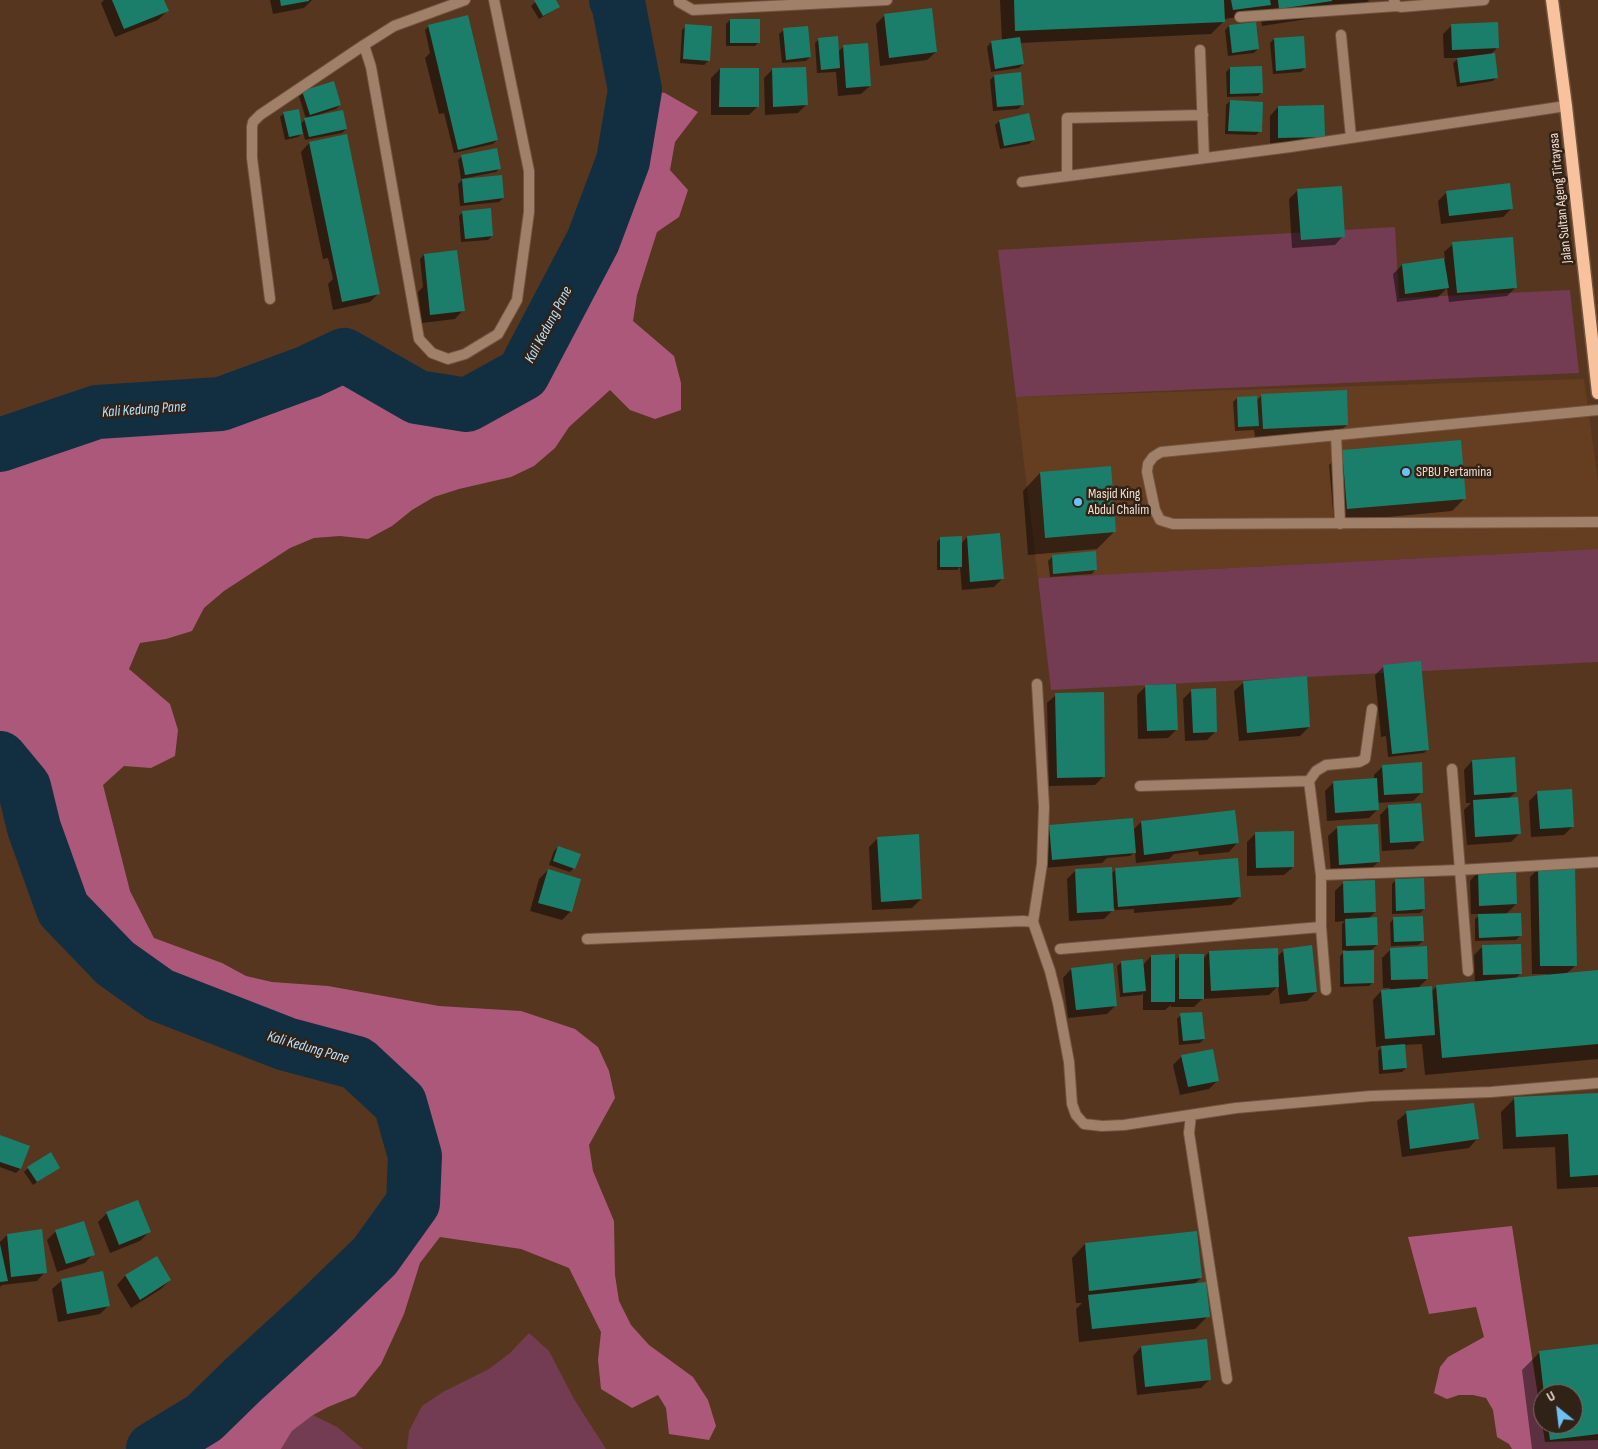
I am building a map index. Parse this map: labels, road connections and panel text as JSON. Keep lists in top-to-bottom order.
{
  "streets": {
    "main road": ["Jalan Sultan Ageng Tirtayasa"]
  },
  "water": ["Kali Kedung Pane"],
  "places": ["SPBU Pertamina", "Masjid King Abdul Chalim"],
  "north": "top left"
}
